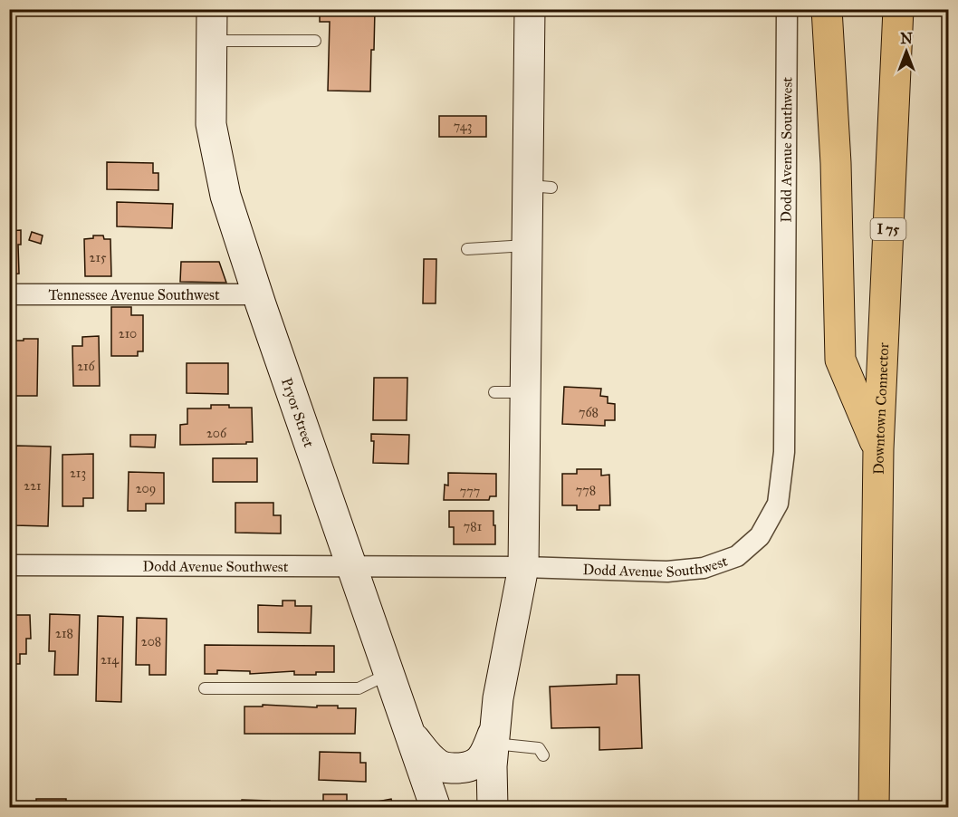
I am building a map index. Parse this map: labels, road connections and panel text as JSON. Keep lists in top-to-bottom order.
{
  "streets": {
    "highway": ["I 75", "Downtown Connector"],
    "main road": ["Pryor Street"],
    "street": ["Dodd Avenue Southwest", "Tennessee Avenue Southwest"]
  },
  "crossings": [
    ["Dodd Avenue Southwest", "Pryor Street"],
    ["Tennessee Avenue Southwest", "Pryor Street"]
  ],
  "house_numbers": [
    "743",
    "215",
    "210",
    "216",
    "768",
    "206",
    "213",
    "221",
    "209",
    "778",
    "777",
    "781",
    "218",
    "208",
    "214"
  ],
  "north": "top"
}
